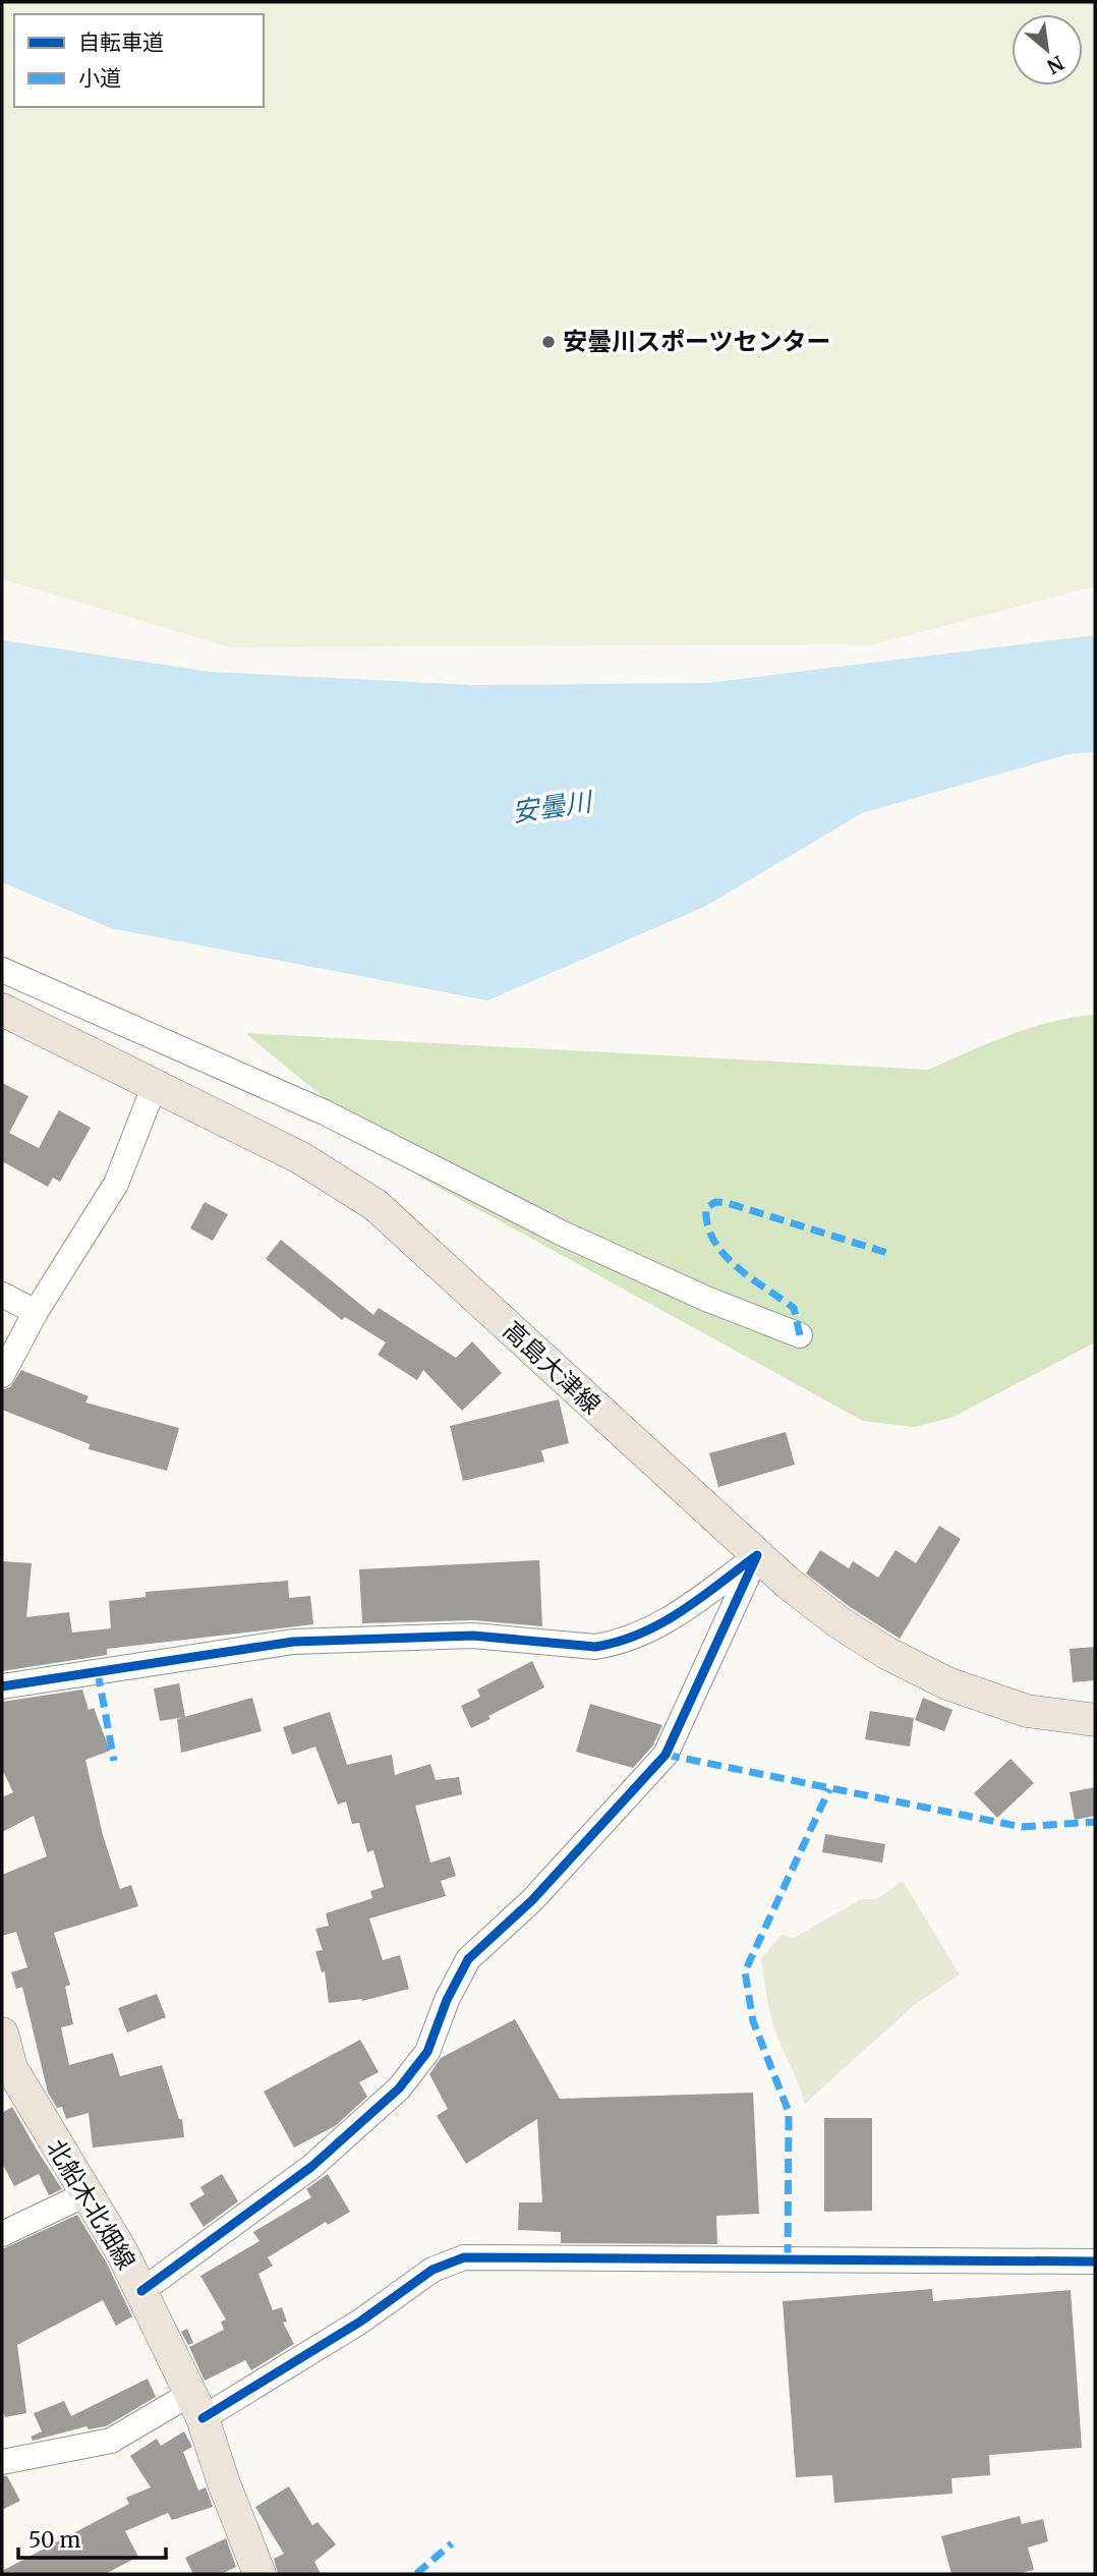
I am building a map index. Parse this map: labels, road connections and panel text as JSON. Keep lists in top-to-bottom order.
{
  "streets": {
    "main road": ["高島大津線", "北船木北畑線"]
  },
  "water": ["安曇川"],
  "places": ["安曇川スポーツセンター"],
  "legend": ["自転車道", "小道"],
  "scale_bar": "50 m",
  "north": "bottom right"
}
